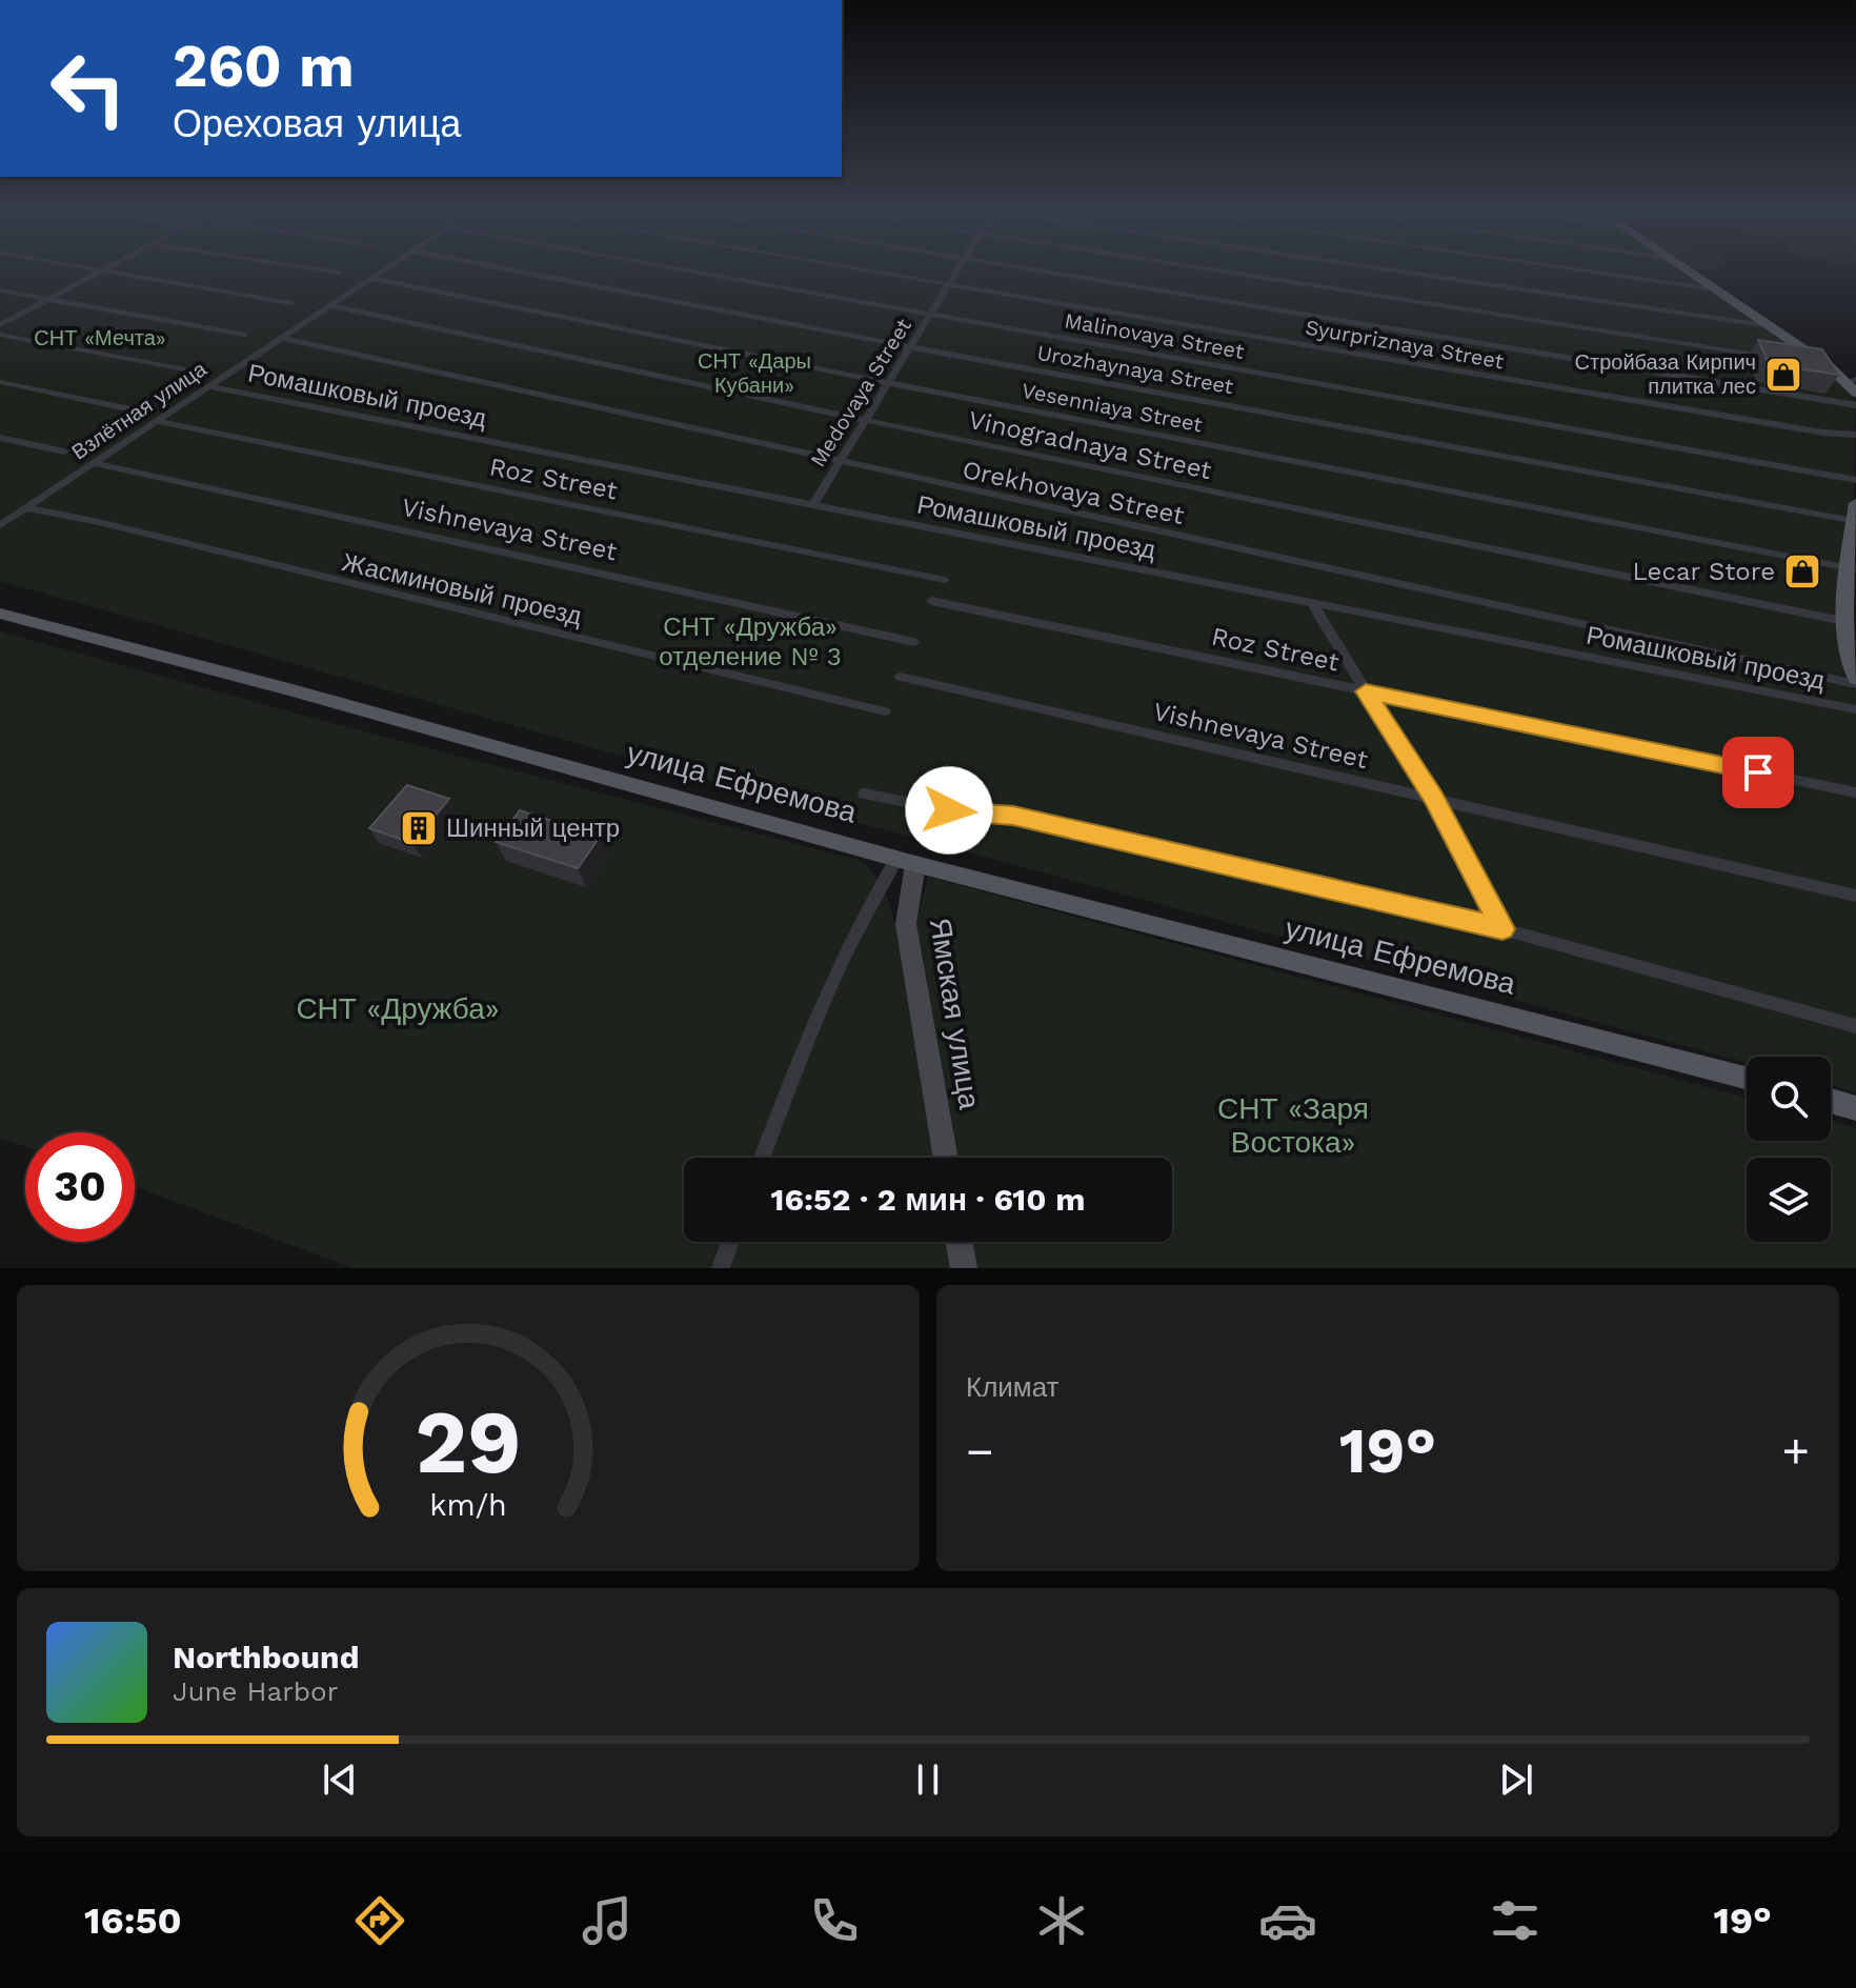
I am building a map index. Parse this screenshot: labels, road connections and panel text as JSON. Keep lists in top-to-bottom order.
{
  "streets": {
    "main road": ["улица Ефремова"],
    "street": [
      "Malinovaya Street",
      "Syurpriznaya Street",
      "Urozhaynaya Street",
      "Medovaya Street",
      "Ромашковый проезд",
      "Vesenniaya Street",
      "Взлётная улица",
      "Vinogradnaya Street",
      "Roz Street",
      "Orekhovaya Street",
      "Vishnevaya Street",
      "Жасминовый проезд",
      "Ямская улица"
    ]
  },
  "crossings": [
    ["Malinovaya Street", "Medovaya Street"],
    ["Syurpriznaya Street", "Medovaya Street"],
    ["Urozhaynaya Street", "Medovaya Street"],
    ["Medovaya Street", "Ромашковый проезд"],
    ["Medovaya Street", "Vesenniaya Street"],
    ["Medovaya Street", "Vinogradnaya Street"],
    ["Medovaya Street", "Orekhovaya Street"],
    ["Ромашковый проезд", "Взлётная улица"],
    ["Vesenniaya Street", "Взлётная улица"],
    ["Взлётная улица", "Vinogradnaya Street"],
    ["Взлётная улица", "Roz Street"],
    ["Взлётная улица", "Orekhovaya Street"],
    ["Взлётная улица", "Vishnevaya Street"],
    ["Взлётная улица", "Жасминовый проезд"],
    ["улица Ефремова", "Ямская улица"]
  ],
  "parks": [
    "СНТ «Мечта»",
    "СНТ «Дары Кубани»",
    "СНТ «Дружба» отделение № 3",
    "СНТ «Дружба»",
    "СНТ «Заря Востока»"
  ],
  "places": {
    "shop": ["Стройбаза Кирпич плитка лес", "Lecar Store"],
    "building": ["Шинный центр"]
  },
  "page": {
    "turn": ["260 m", "Ореховая улица"],
    "limit": "30",
    "trip": "16:52 · 2 мин · 610 m",
    "tile": "Климат",
    "heat": ["−", "19°", "+"],
    "song": ["Northbound", "June Harbor"],
    "tabs": ["16:50", "19°"],
    "gauge": ["29", "km/h"]
  }
}
